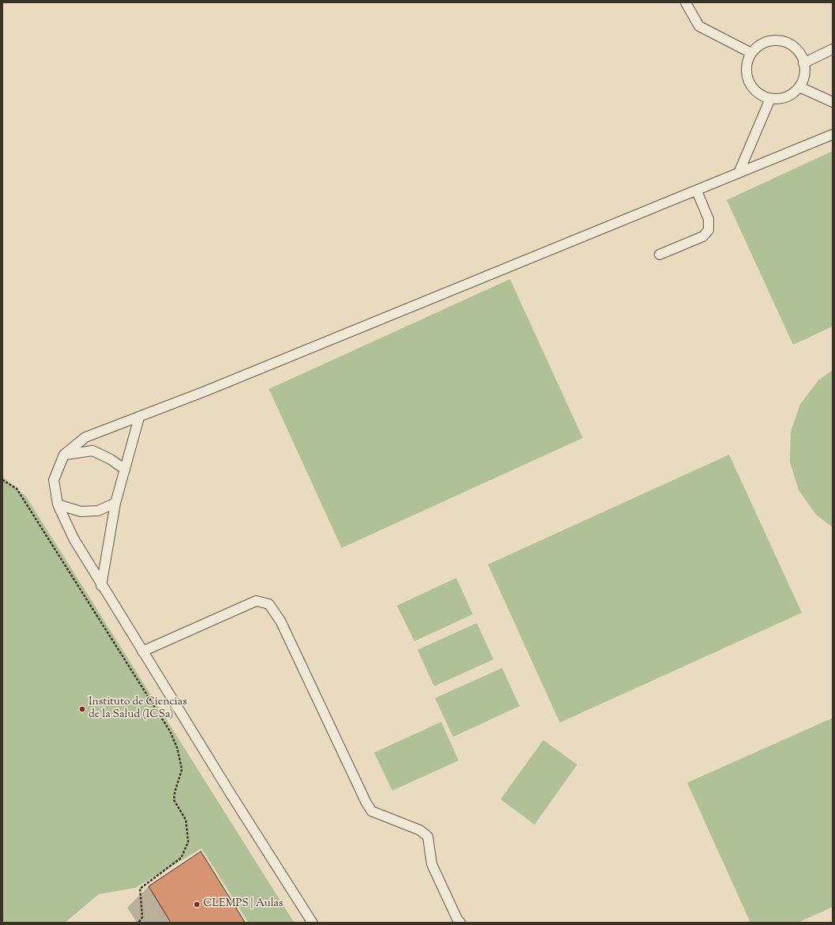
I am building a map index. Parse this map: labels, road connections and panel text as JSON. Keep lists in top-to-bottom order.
{
  "places": ["Instituto de Ciencias de la Salud (ICSa)", "CLEMPS | Aulas"]
}
